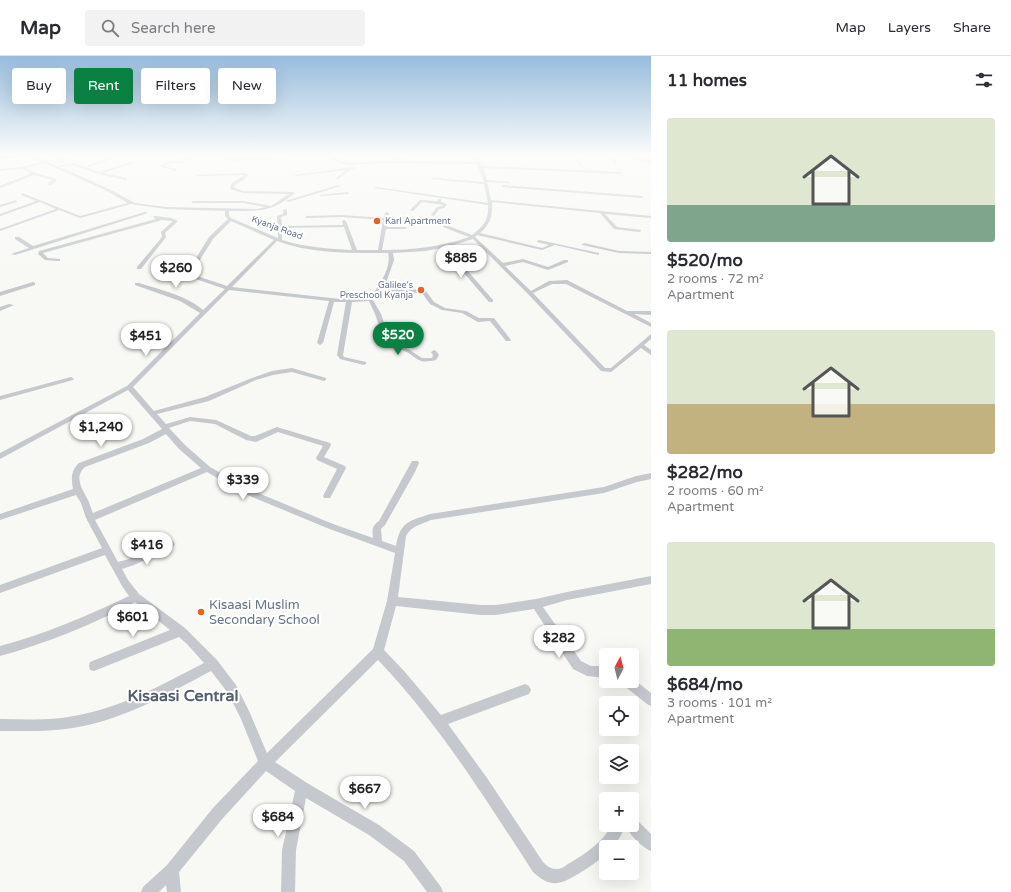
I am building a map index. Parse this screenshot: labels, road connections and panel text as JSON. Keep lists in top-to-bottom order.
{
  "streets": {
    "street": ["Kyanja Road"]
  },
  "districts": ["Kisaasi Central"],
  "places": ["Karl Apartment", "Galilee's Preschool Kyanja", "Kisaasi Muslim Secondary School"],
  "north": "top",
  "page": {
    "header": "Map",
    "search": "Search here",
    "nav": ["Map", "Layers", "Share"],
    "heading": "11 homes",
    "chip": [
      "Buy",
      "Rent",
      "Filters",
      "New"
    ],
    "list": [
      {
        "name": "$520/mo",
        "note": "2 rooms · 72 m² · Apartment"
      },
      {
        "name": "$282/mo",
        "note": "2 rooms · 60 m² · Apartment"
      },
      {
        "name": "$684/mo",
        "note": "3 rooms · 101 m² · Apartment"
      }
    ],
    "price": [
      "$885",
      "$260",
      "$520",
      "$451",
      "$1,240",
      "$339",
      "$416",
      "$601",
      "$282",
      "$667",
      "$684"
    ],
    "map_buttons": ["+", "−"]
  }
}
